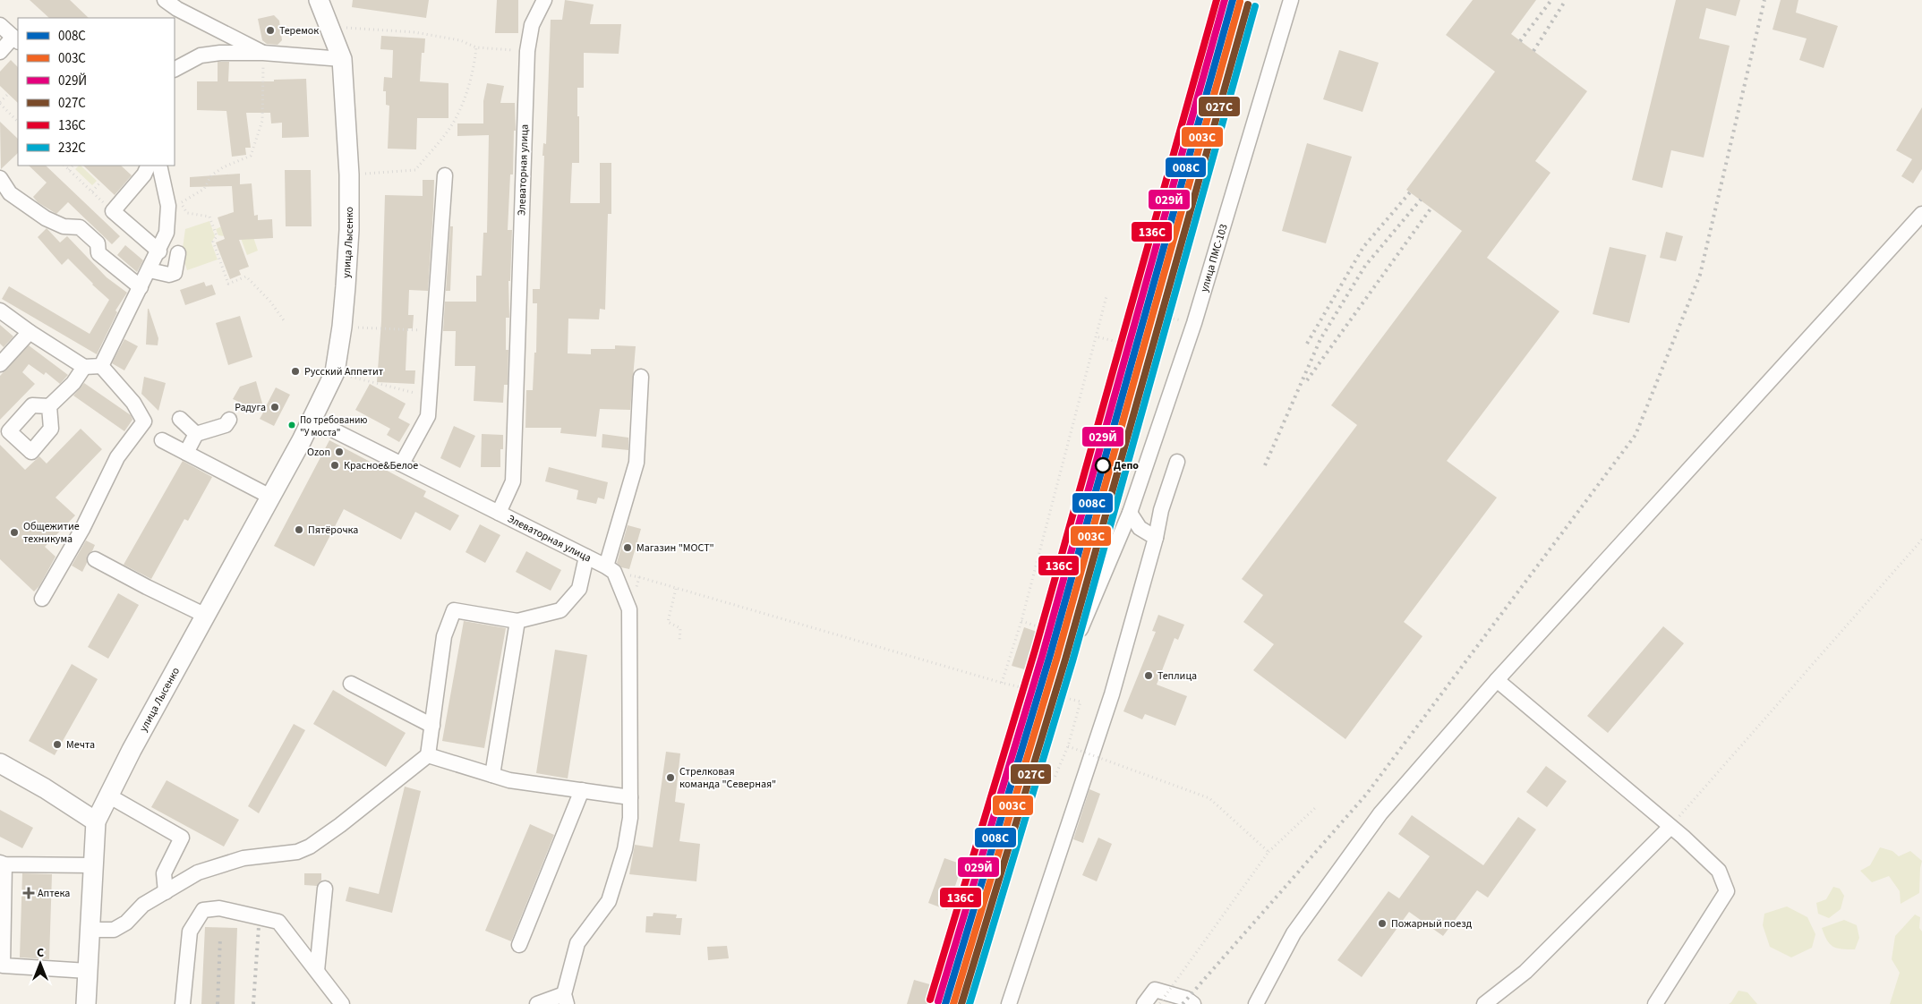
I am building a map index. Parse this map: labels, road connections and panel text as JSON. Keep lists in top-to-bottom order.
{
  "streets": {
    "main road": ["улица Лысенко"],
    "street": ["Элеваторная улица", "улица ПМС-103"]
  },
  "places": {
    "other": [
      "Теремок",
      "Русский Аппетит",
      "Радуга",
      "По требованию \"У моста\"",
      "Ozon",
      "Красное&Белое",
      "Депо",
      "Пятёрочка",
      "Общежитие техникума",
      "Магазин \"МОСТ\"",
      "Теплица",
      "Мечта",
      "Стрелковая команда \"Северная\"",
      "Пожарный поезд"
    ],
    "health": ["Аптека"]
  },
  "lines": [
    "transit line 008С",
    "transit line 029Й",
    "transit line 136С",
    "transit line 003С",
    "transit line 027С",
    "transit line 232C"
  ],
  "legend": [
    "008С",
    "003С",
    "029Й",
    "027С",
    "136С",
    "232C"
  ],
  "north": "top"
}
